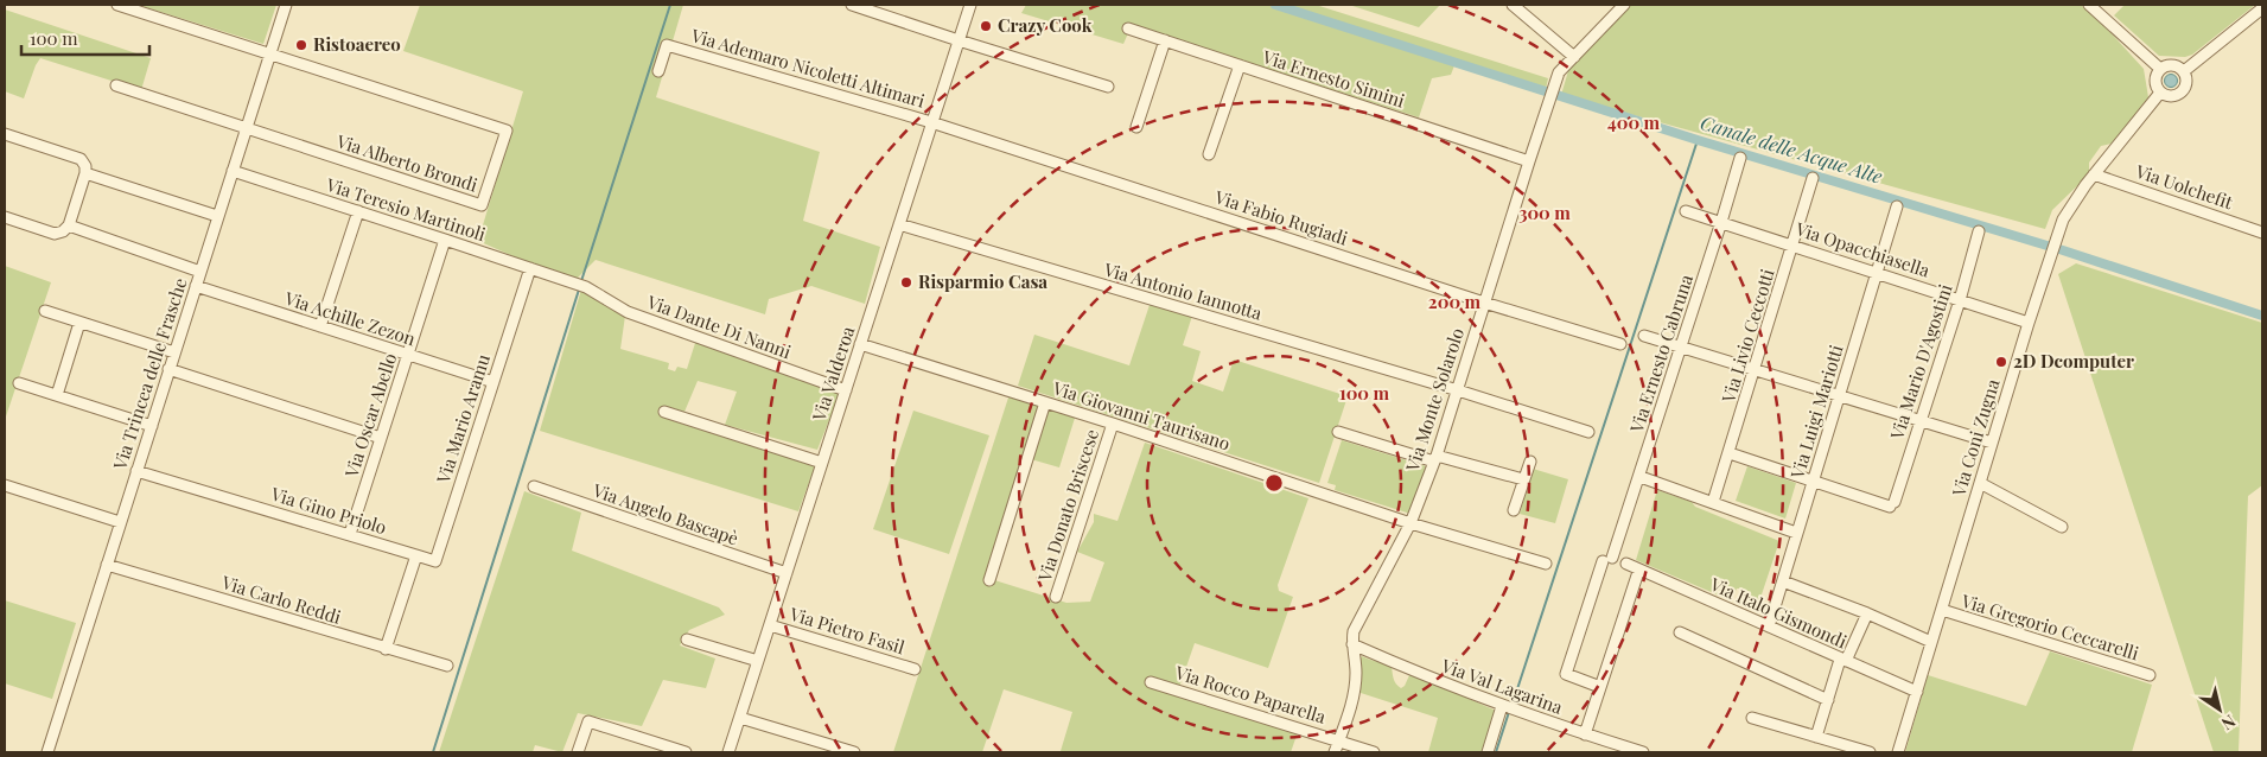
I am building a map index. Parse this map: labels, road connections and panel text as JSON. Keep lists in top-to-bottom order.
{
  "streets": {
    "street": [
      "Via Ademaro Nicoletti Altimari",
      "Via Ernesto Simini",
      "Via Alberto Brondi",
      "Via Uolchefit",
      "Via Teresio Martinoli",
      "Via Fabio Rugiadi",
      "Via Opacchiasella",
      "Via Antonio Iannotta",
      "Via Achille Zezon",
      "Via Dante Di Nanni",
      "Via Livio Ceccotti",
      "Via Ernesto Cabruna",
      "Via Mario D'Agostini",
      "Via Trincea delle Frasche",
      "Via Valderoa",
      "Via Monte Solarolo",
      "Via Luigi Mariotti",
      "Via Oscar Abello",
      "Via Giovanni Taurisano",
      "Via Mario Aramu",
      "Via Coni Zugna",
      "Via Donato Briscese",
      "Via Gino Priolo",
      "Via Angelo Bascapè",
      "Via Carlo Reddi",
      "Via Italo Gismondi",
      "Via Gregorio Ceccarelli",
      "Via Pietro Fasil",
      "Via Val Lagarina",
      "Via Rocco Paparella"
    ]
  },
  "crossings": [
    ["Via Ademaro Nicoletti Altimari", "Via Fabio Rugiadi"],
    ["Via Ademaro Nicoletti Altimari", "Via Valderoa"],
    ["Via Ernesto Simini", "Via Monte Solarolo"],
    ["Via Alberto Brondi", "Via Trincea delle Frasche"],
    ["Via Uolchefit", "Via Coni Zugna"],
    ["Via Teresio Martinoli", "Via Dante Di Nanni"],
    ["Via Teresio Martinoli", "Via Trincea delle Frasche"],
    ["Via Teresio Martinoli", "Via Oscar Abello"],
    ["Via Teresio Martinoli", "Via Mario Aramu"],
    ["Via Fabio Rugiadi", "Via Valderoa"],
    ["Via Fabio Rugiadi", "Via Monte Solarolo"],
    ["Via Opacchiasella", "Via Livio Ceccotti"],
    ["Via Opacchiasella", "Via Ernesto Cabruna"],
    ["Via Opacchiasella", "Via Mario D'Agostini"],
    ["Via Opacchiasella", "Via Luigi Mariotti"],
    ["Via Opacchiasella", "Via Coni Zugna"],
    ["Via Antonio Iannotta", "Via Valderoa"],
    ["Via Antonio Iannotta", "Via Monte Solarolo"],
    ["Via Achille Zezon", "Via Trincea delle Frasche"],
    ["Via Achille Zezon", "Via Oscar Abello"],
    ["Via Achille Zezon", "Via Mario Aramu"],
    ["Via Dante Di Nanni", "Via Valderoa"],
    ["Via Mario D'Agostini", "Via Luigi Mariotti"],
    ["Via Trincea delle Frasche", "Via Gino Priolo"],
    ["Via Trincea delle Frasche", "Via Carlo Reddi"],
    ["Via Valderoa", "Via Giovanni Taurisano"],
    ["Via Valderoa", "Via Angelo Bascapè"],
    ["Via Valderoa", "Via Pietro Fasil"],
    ["Via Monte Solarolo", "Via Giovanni Taurisano"],
    ["Via Monte Solarolo", "Via Val Lagarina"],
    ["Via Monte Solarolo", "Via Rocco Paparella"],
    ["Via Luigi Mariotti", "Via Italo Gismondi"],
    ["Via Oscar Abello", "Via Gino Priolo"],
    ["Via Giovanni Taurisano", "Via Donato Briscese"],
    ["Via Mario Aramu", "Via Gino Priolo"],
    ["Via Coni Zugna", "Via Italo Gismondi"],
    ["Via Coni Zugna", "Via Gregorio Ceccarelli"]
  ],
  "water": ["Canale delle Acque Alte"],
  "places": [
    "Crazy Cook",
    "Ristoaereo",
    "Risparmio Casa",
    "2D Dcomputer"
  ],
  "scale_bar": "100 m",
  "north": "bottom right",
  "rings": [
    "400 m",
    "300 m",
    "200 m",
    "100 m"
  ]
}
